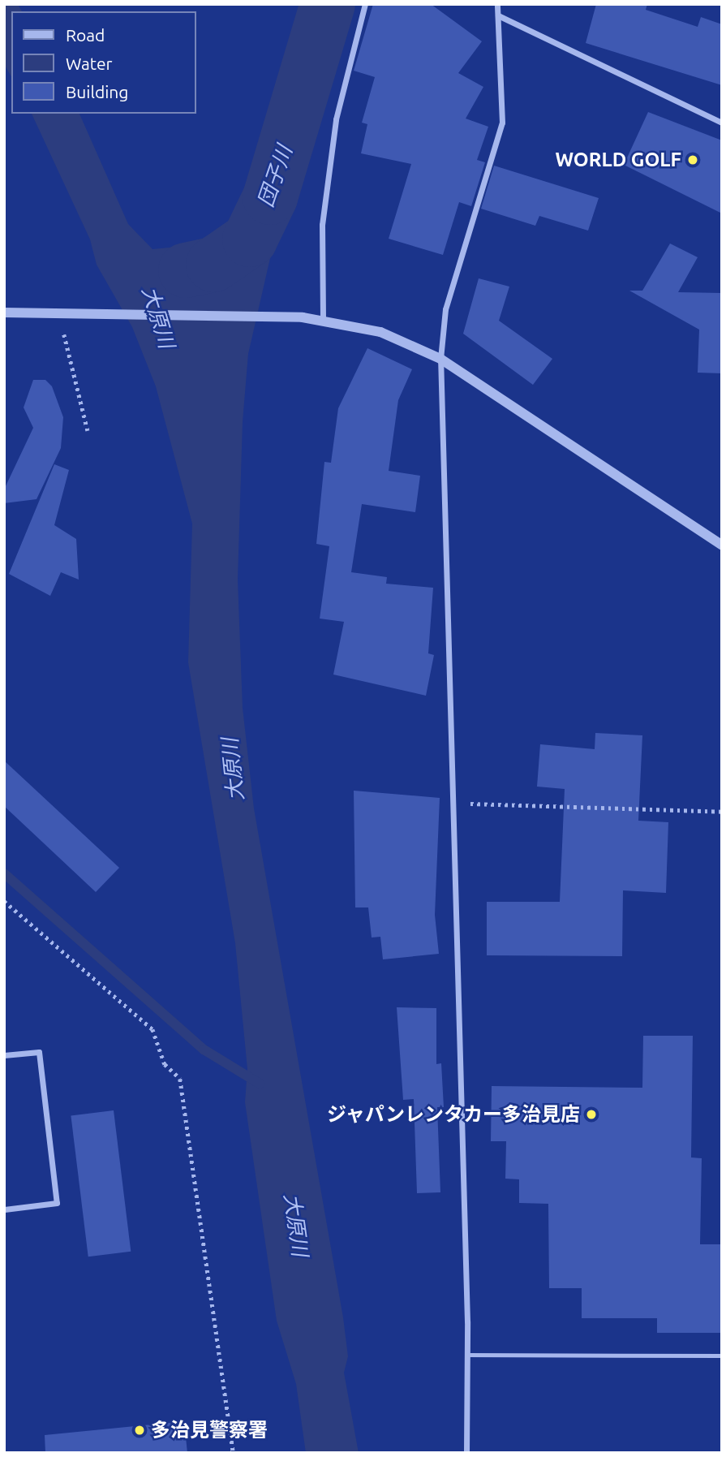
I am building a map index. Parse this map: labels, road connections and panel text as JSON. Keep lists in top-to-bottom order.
{
  "water": ["団子川", "大原川"],
  "places": ["WORLD GOLF", "ジャパンレンタカー多治見店", "多治見警察署"],
  "legend": ["Road", "Water", "Building"]
}
